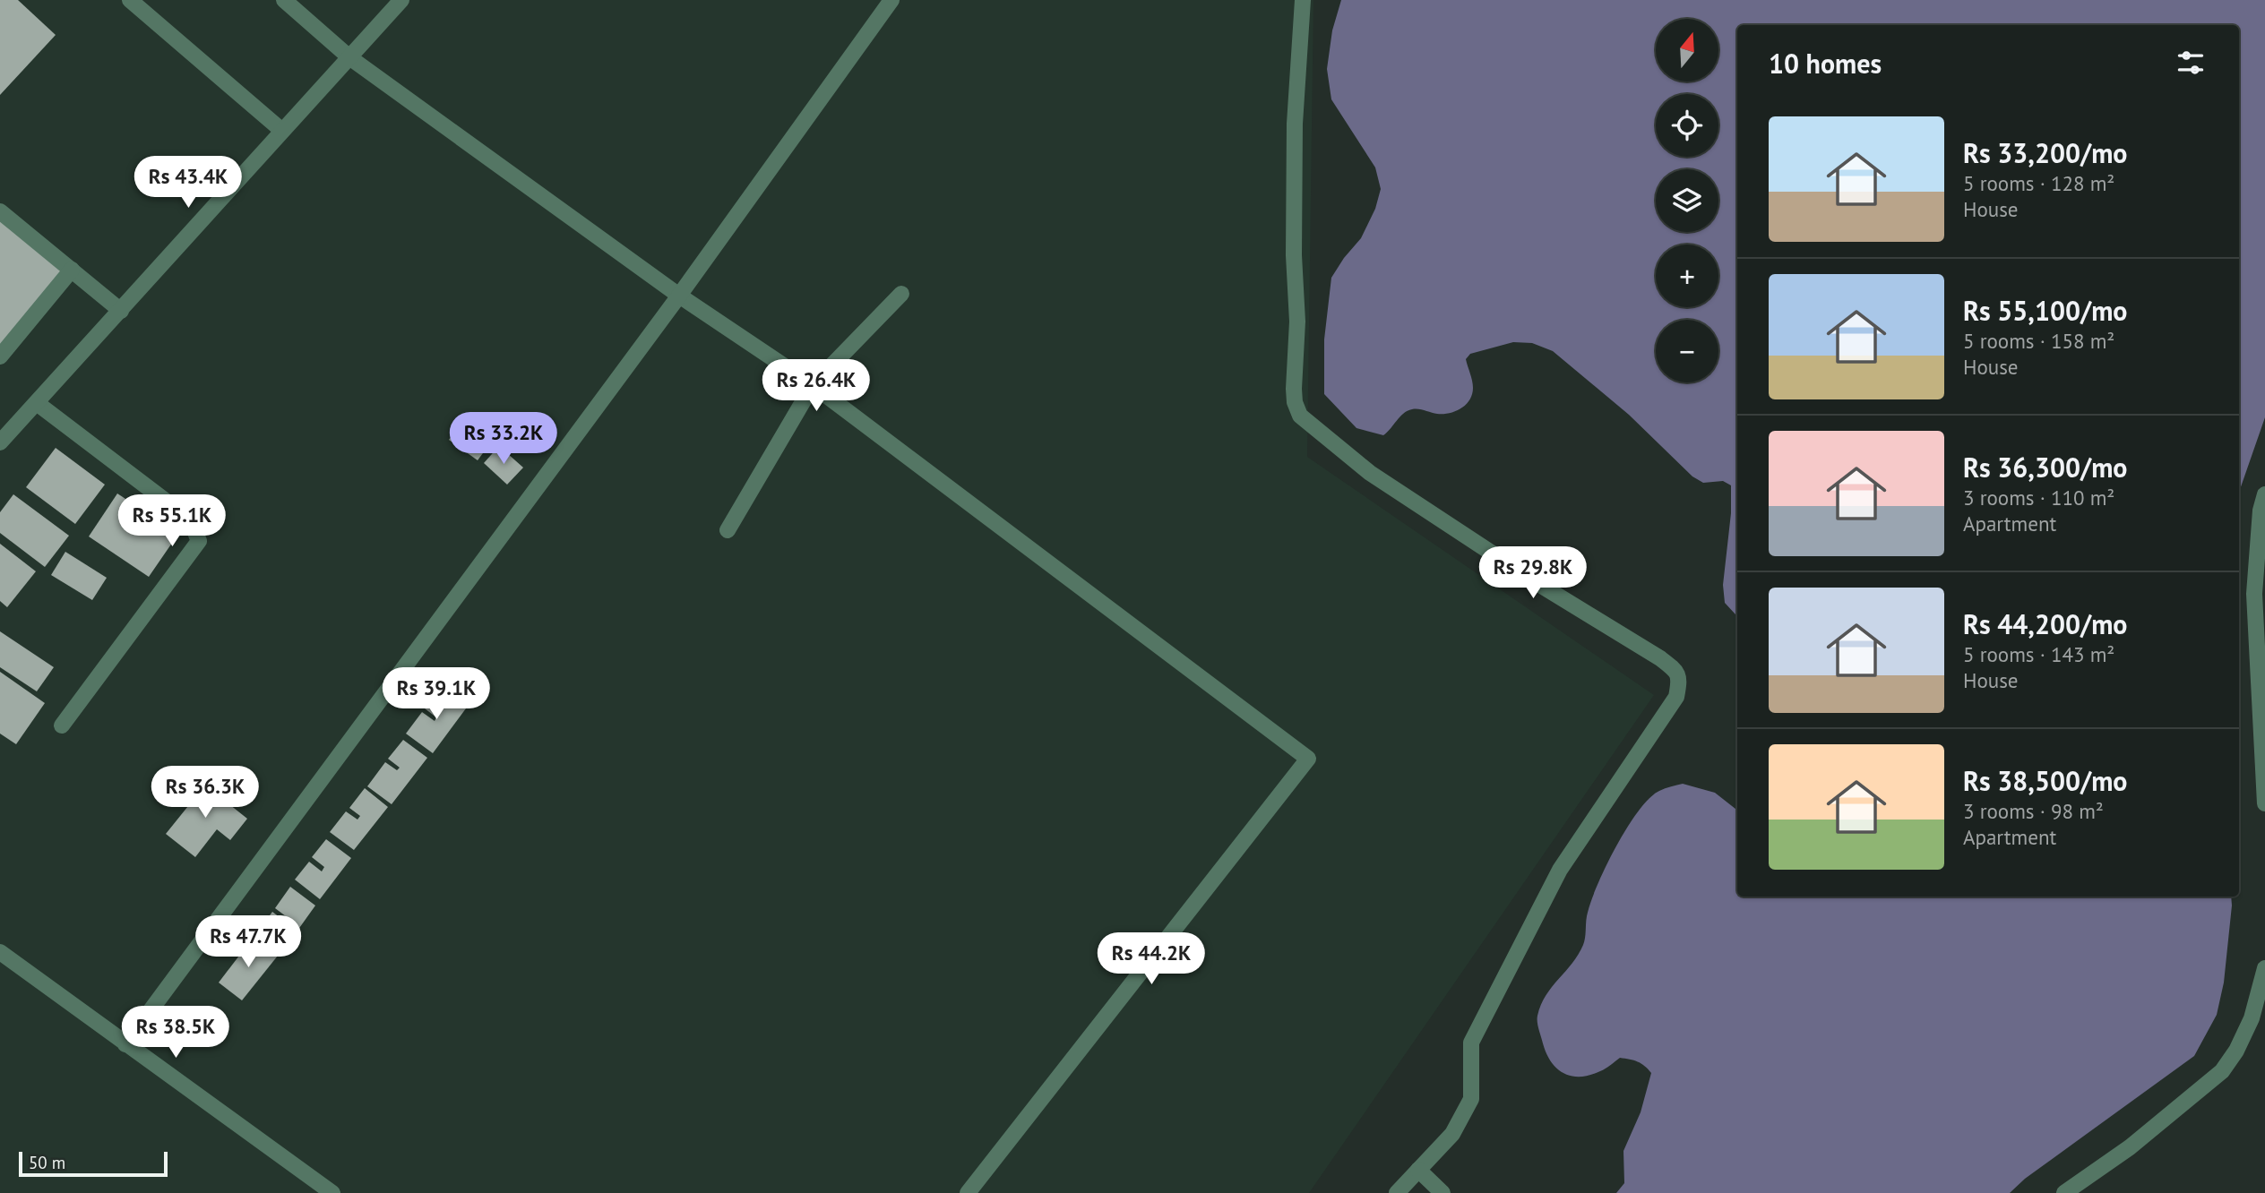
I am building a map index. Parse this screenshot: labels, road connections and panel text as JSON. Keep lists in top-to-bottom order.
{
  "scale_bar": "50 m",
  "north": "top",
  "page": {
    "map_buttons": ["+", "−"],
    "heading": "10 homes",
    "list": [
      {
        "name": "Rs 33,200/mo",
        "note": "5 rooms · 128 m² · House"
      },
      {
        "name": "Rs 55,100/mo",
        "note": "5 rooms · 158 m² · House"
      },
      {
        "name": "Rs 36,300/mo",
        "note": "3 rooms · 110 m² · Apartment"
      },
      {
        "name": "Rs 44,200/mo",
        "note": "5 rooms · 143 m² · House"
      },
      {
        "name": "Rs 38,500/mo",
        "note": "3 rooms · 98 m² · Apartment"
      }
    ],
    "price": [
      "Rs 43.4K",
      "Rs 26.4K",
      "Rs 33.2K",
      "Rs 55.1K",
      "Rs 29.8K",
      "Rs 39.1K",
      "Rs 36.3K",
      "Rs 47.7K",
      "Rs 44.2K",
      "Rs 38.5K"
    ],
    "scale": "50 m"
  }
}
